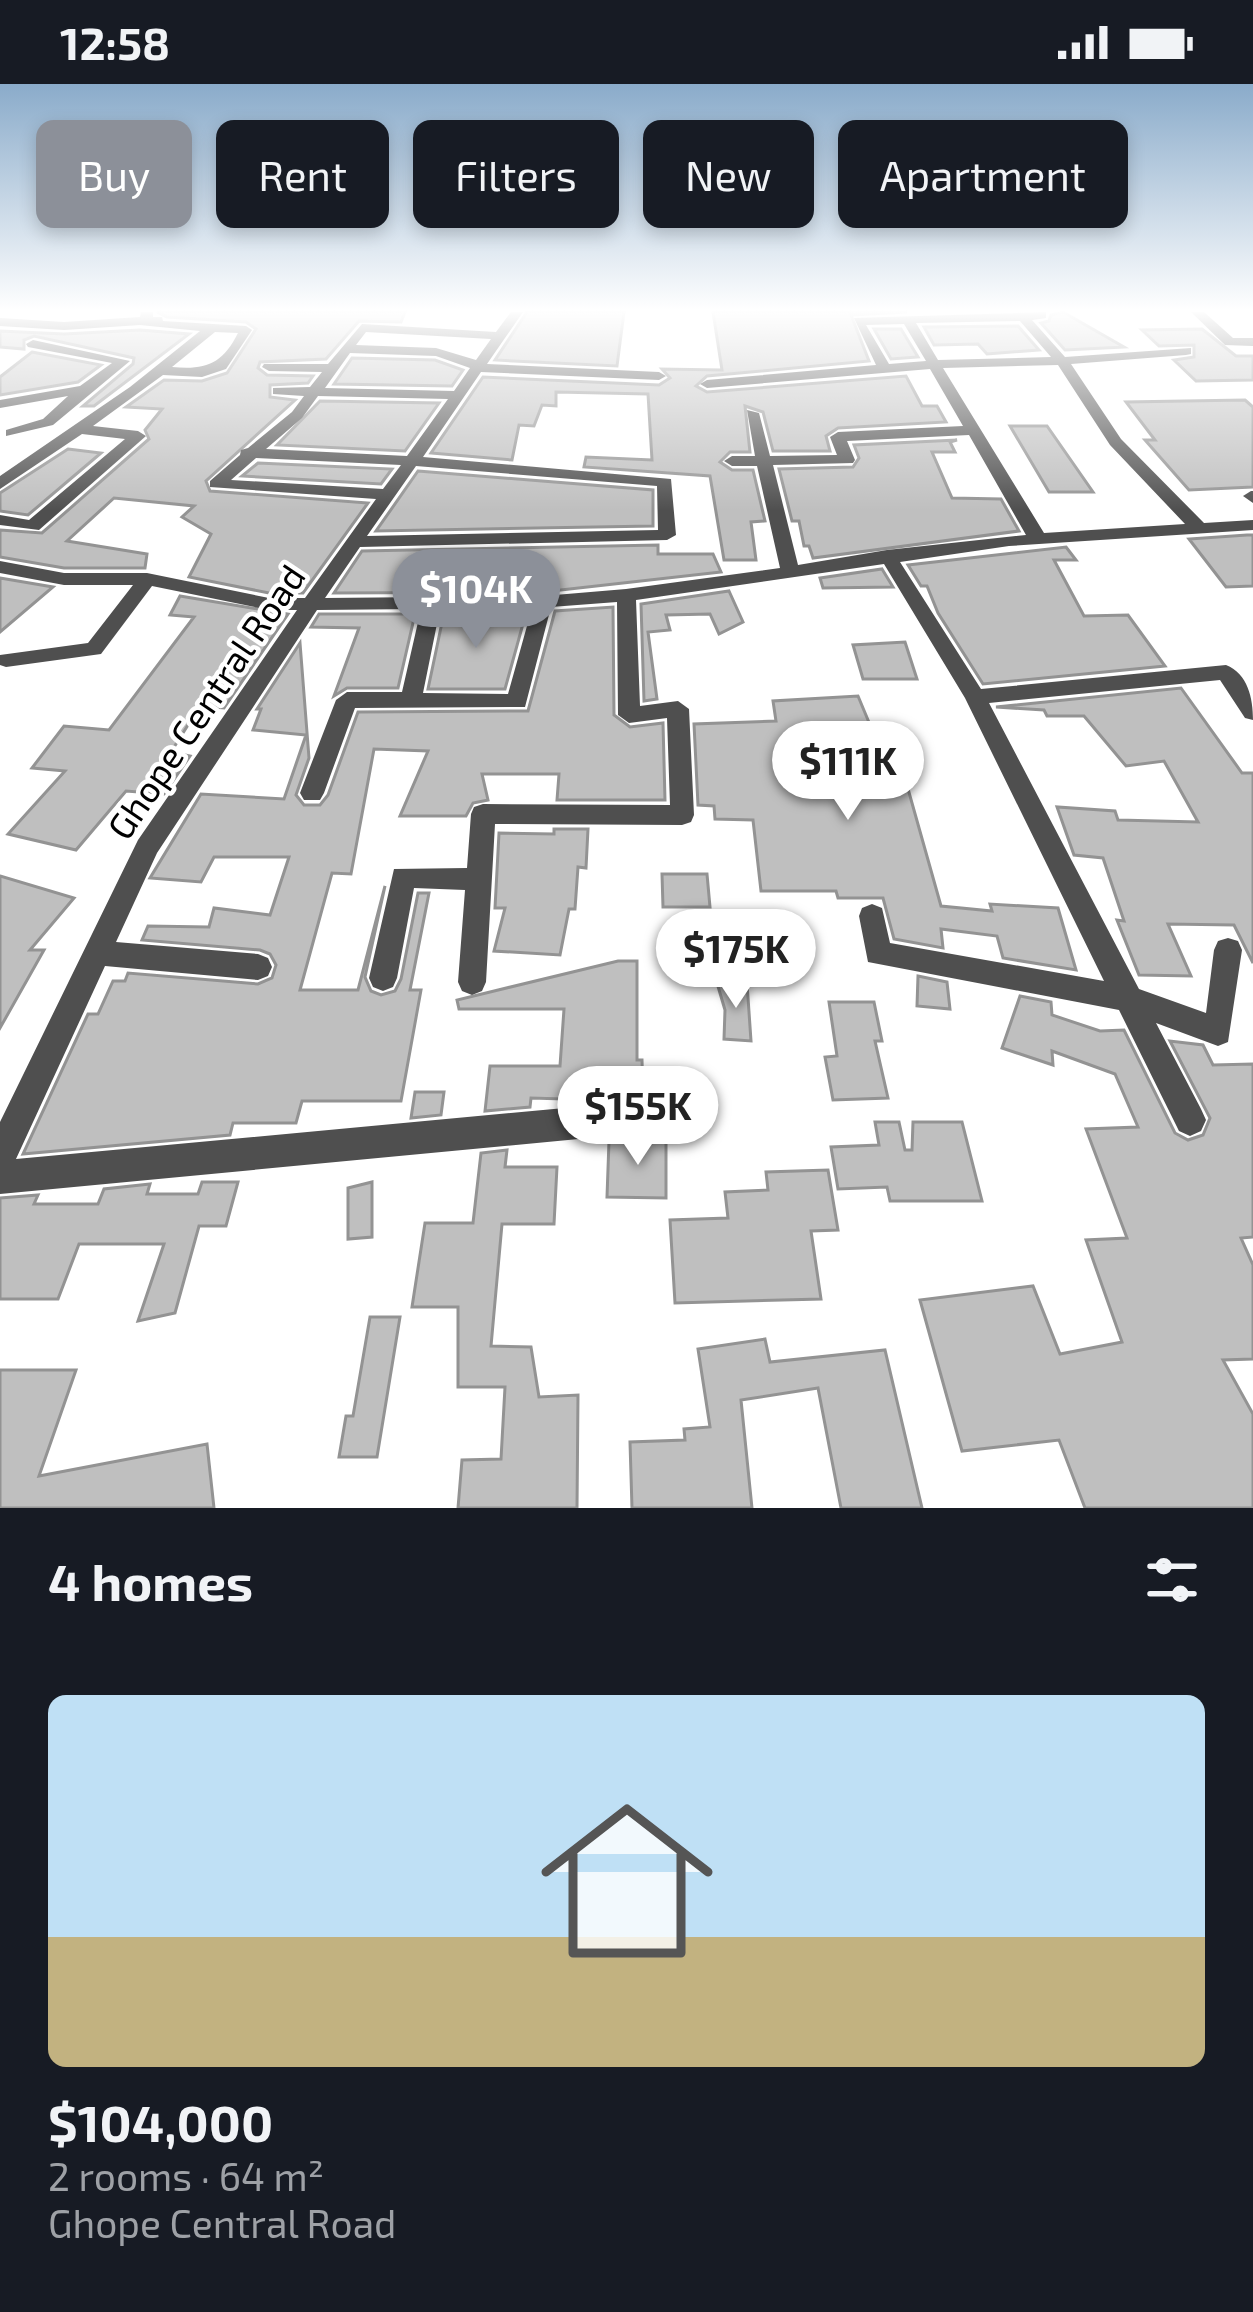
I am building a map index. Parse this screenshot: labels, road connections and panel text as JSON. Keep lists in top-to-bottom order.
{
  "streets": {
    "street": ["Ghope Central Road"]
  },
  "page": {
    "status": "12:58",
    "chip": [
      "Buy",
      "Rent",
      "Filters",
      "New",
      "Apartment"
    ],
    "price": [
      "$104K",
      "$111K",
      "$175K",
      "$155K"
    ],
    "heading": "4 homes",
    "list": [
      {
        "name": "$104,000",
        "note": "2 rooms · 64 m² · Ghope Central Road"
      }
    ]
  }
}
